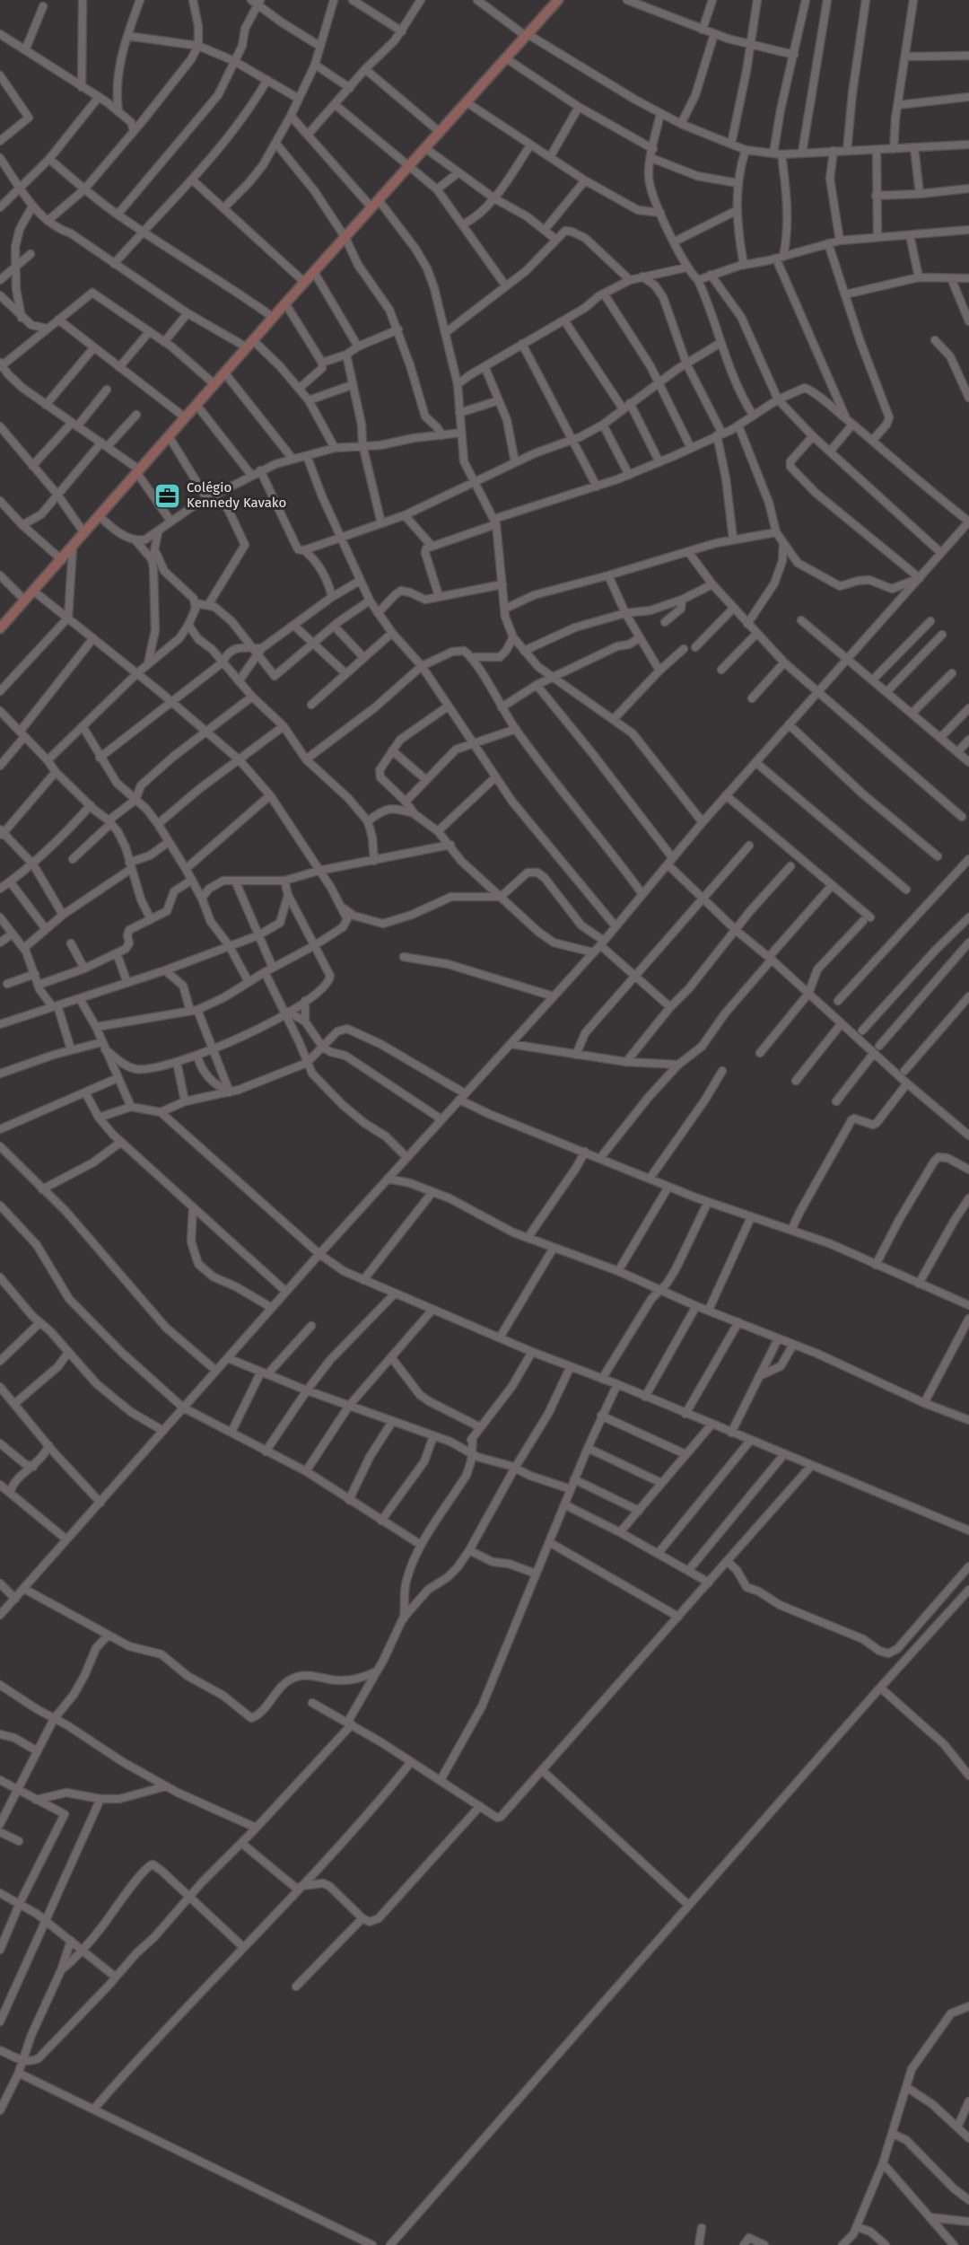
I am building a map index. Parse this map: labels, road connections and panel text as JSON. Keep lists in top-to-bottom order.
{
  "places": {
    "office": ["Colégio Kennedy Kavako"]
  }
}
